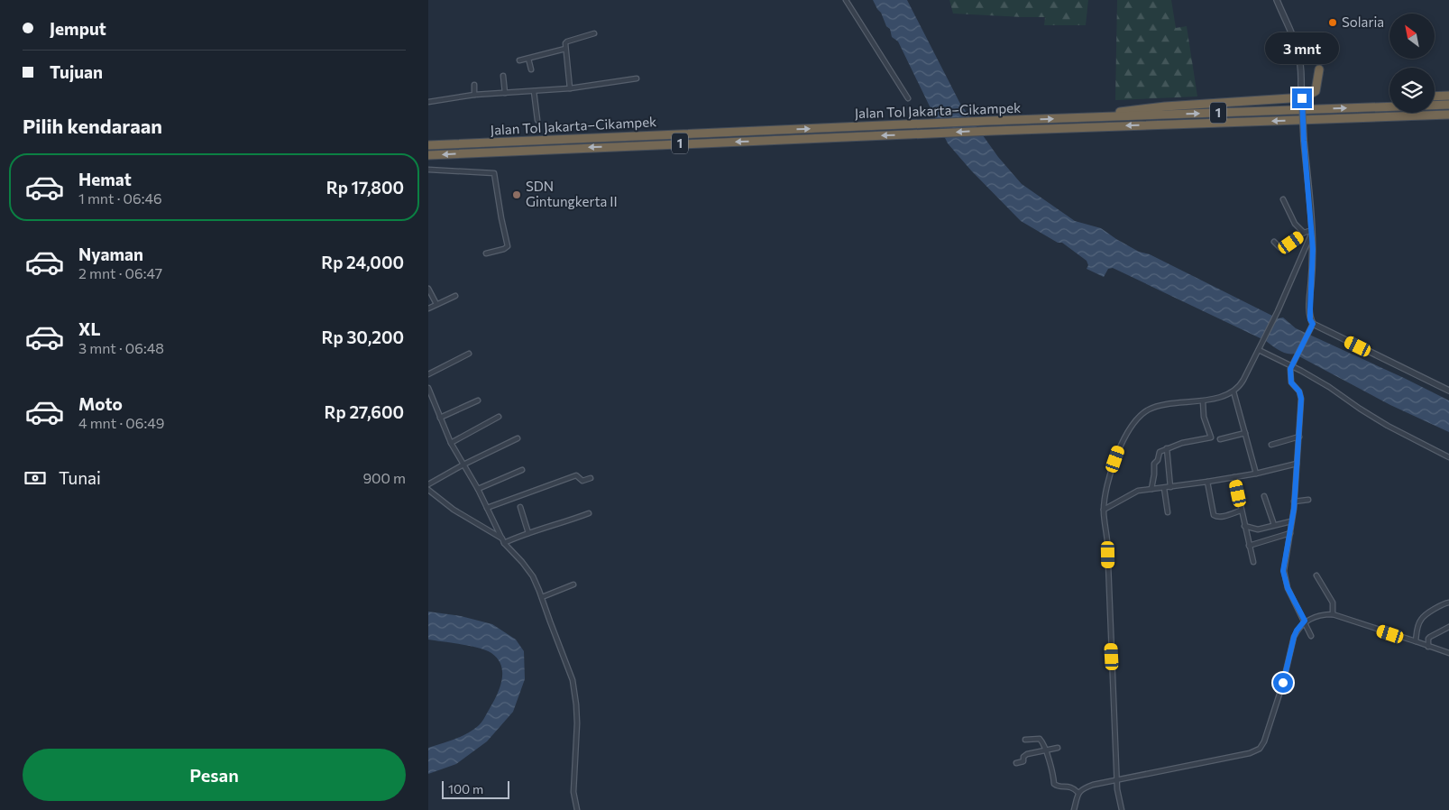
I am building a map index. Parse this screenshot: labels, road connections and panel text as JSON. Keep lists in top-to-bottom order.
{
  "streets": {
    "highway": ["Jalan Tol Jakarta–Cikampek", "1"]
  },
  "places": ["Solaria", "SDN Gintungkerta II"],
  "scale_bar": "100 m",
  "north": "top left",
  "page": {
    "banner": ["Jemput", "Tujuan"],
    "bubble": "3 mnt",
    "heading": "Pilih kendaraan",
    "list": [
      {
        "name": "Hemat",
        "note": "1 mnt · 06:46",
        "value": "Rp 17,800"
      },
      {
        "name": "Nyaman",
        "note": "2 mnt · 06:47",
        "value": "Rp 24,000"
      },
      {
        "name": "XL",
        "note": "3 mnt · 06:48",
        "value": "Rp 30,200"
      },
      {
        "name": "Moto",
        "note": "4 mnt · 06:49",
        "value": "Rp 27,600"
      }
    ],
    "pay": ["Tunai", "900 m"],
    "buttons": "Pesan",
    "scale": "100 m"
  }
}
